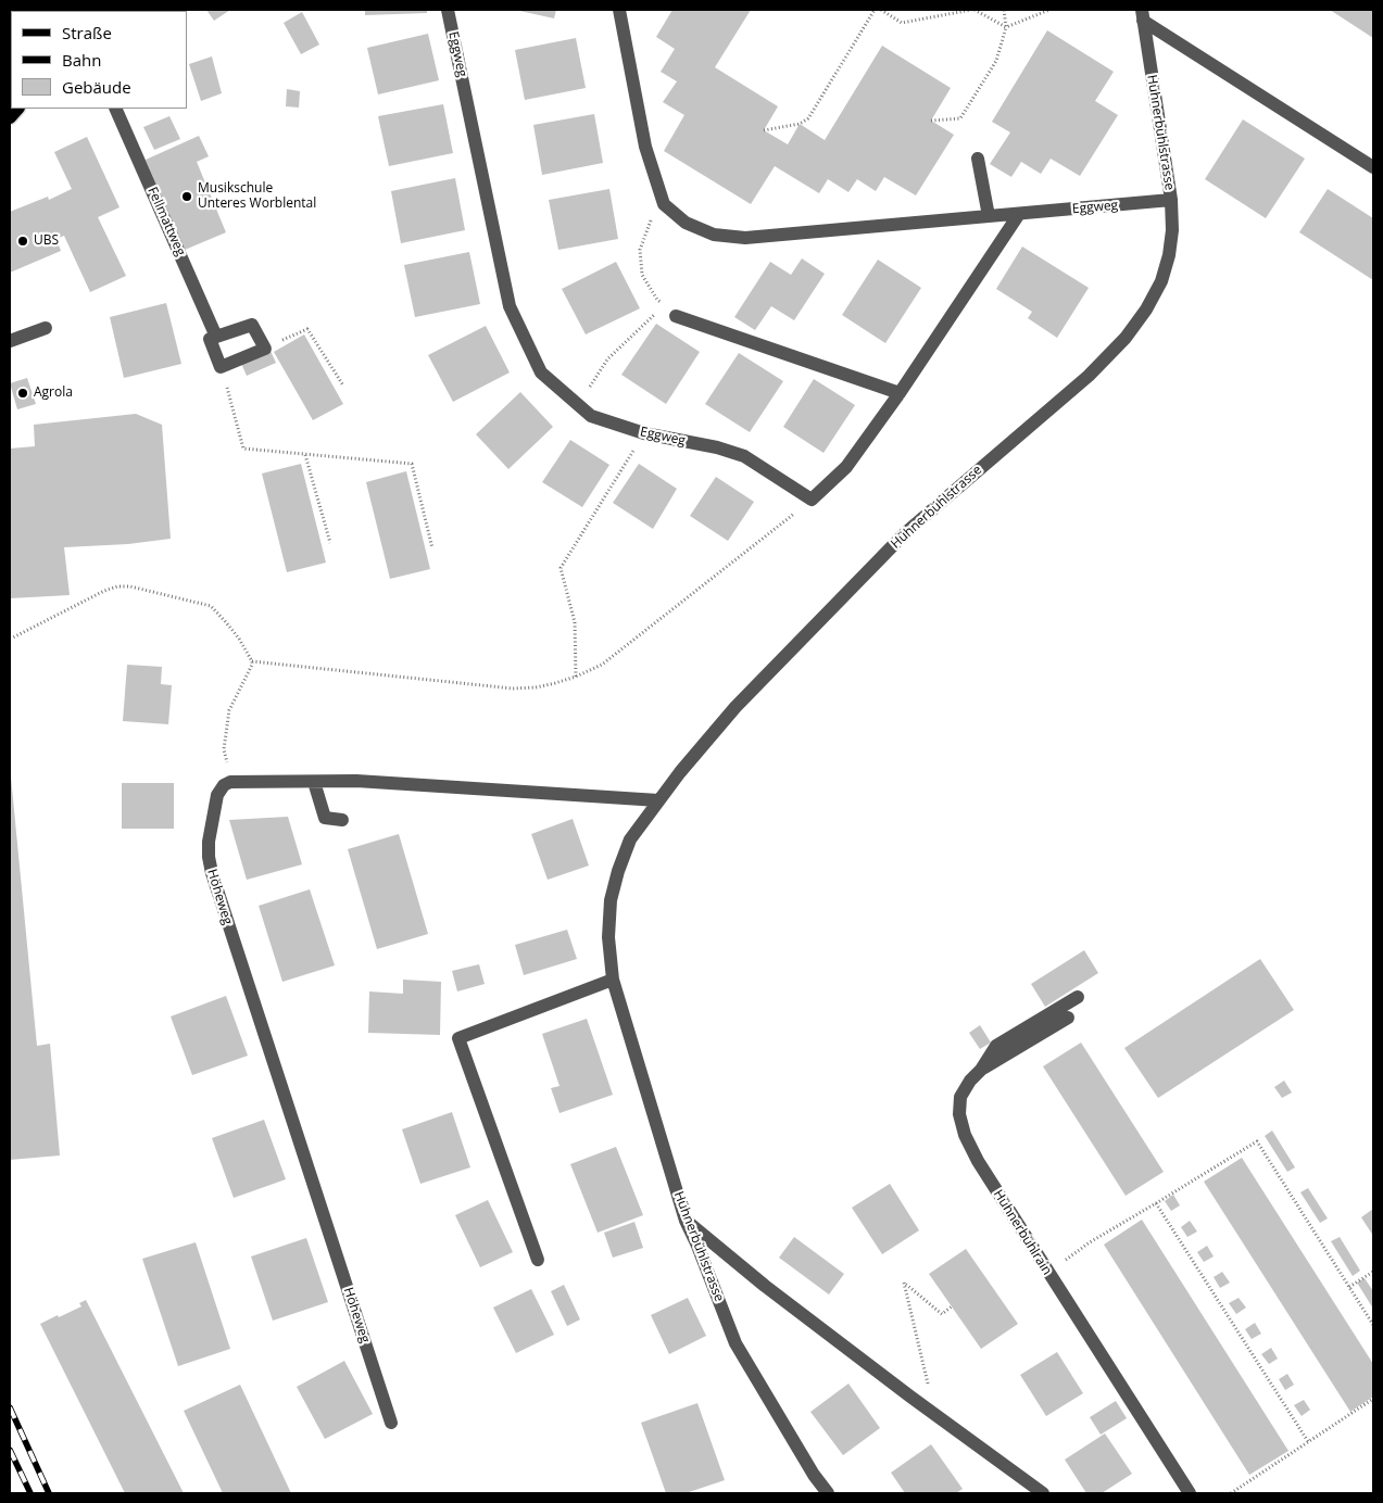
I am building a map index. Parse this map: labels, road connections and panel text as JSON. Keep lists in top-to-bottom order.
{
  "streets": {
    "street": [
      "Eggweg",
      "Hühnerbühlstrasse",
      "Fellmattweg",
      "Höheweg",
      "Hühnerbühlrain"
    ]
  },
  "crossings": [
    ["Eggweg", "Hühnerbühlstrasse"],
    ["Hühnerbühlstrasse", "Höheweg"]
  ],
  "places": ["Musikschule Unteres Worblental", "UBS", "Agrola"],
  "legend": ["Straße", "Bahn", "Gebäude"]
}
